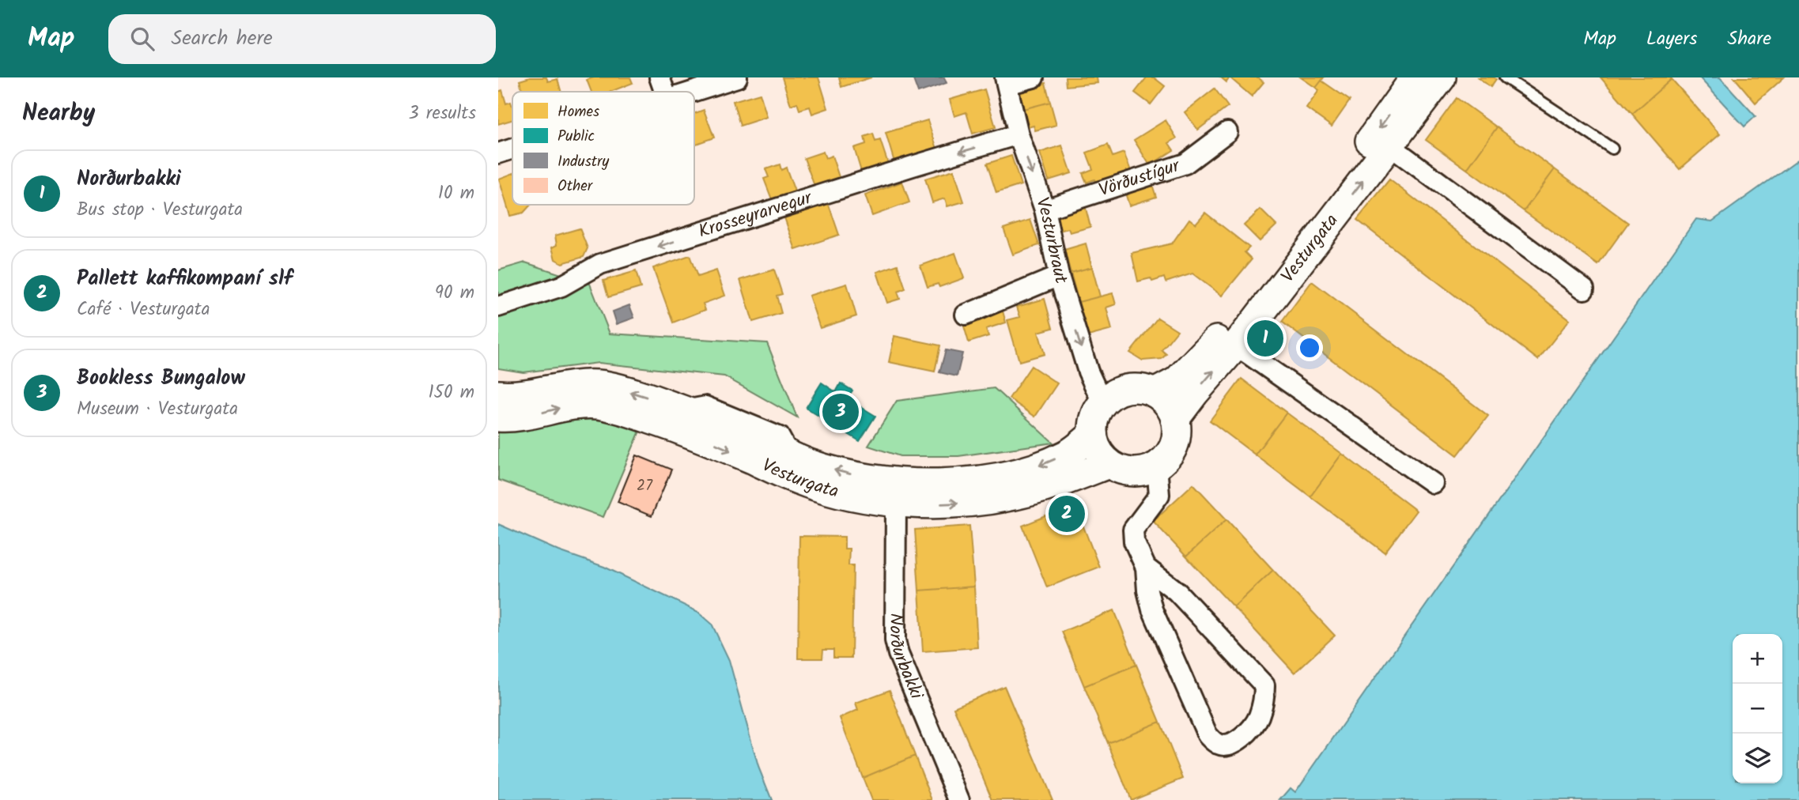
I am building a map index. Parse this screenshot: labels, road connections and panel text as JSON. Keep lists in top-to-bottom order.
{
  "streets": {
    "main road": ["Vesturgata"],
    "street": [
      "Vörðustígur",
      "Krosseyrarvegur",
      "Vesturbraut",
      "Norðurbakki"
    ]
  },
  "crossings": [
    ["Vörðustígur", "Vesturbraut"],
    ["Krosseyrarvegur", "Vesturbraut"],
    ["Vesturbraut", "Vesturgata"],
    ["Vesturgata", "Norðurbakki"]
  ],
  "one_way": ["Krosseyrarvegur", "Vesturbraut"],
  "house_numbers": ["27"],
  "legend": [
    "Homes",
    "Public",
    "Industry",
    "Other"
  ],
  "page": {
    "header": "Map",
    "search": "Search here",
    "nav": ["Map", "Layers", "Share"],
    "heading": ["Nearby", "3 results"],
    "list": [
      {
        "mark": "1",
        "name": "Norðurbakki",
        "note": "Bus stop · Vesturgata",
        "value": "10 m"
      },
      {
        "mark": "2",
        "name": "Pallett kaffikompaní slf",
        "note": "Café · Vesturgata",
        "value": "90 m"
      },
      {
        "mark": "3",
        "name": "Bookless Bungalow",
        "note": "Museum · Vesturgata",
        "value": "150 m"
      }
    ],
    "pins": ["1", "3", "2"],
    "map_buttons": ["+", "−"]
  }
}
